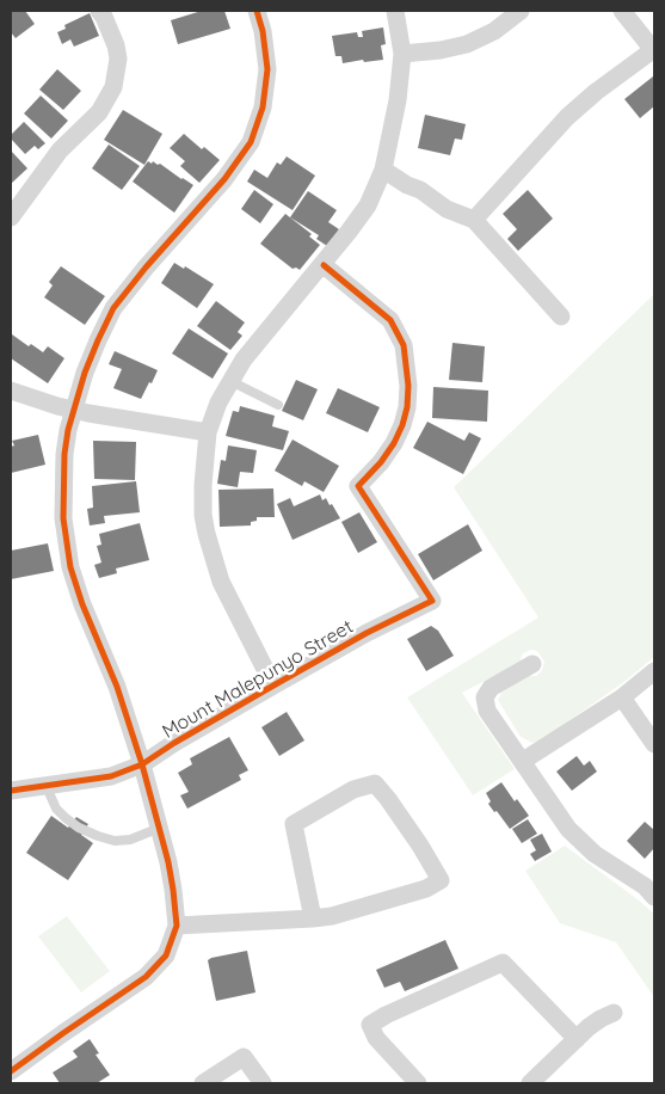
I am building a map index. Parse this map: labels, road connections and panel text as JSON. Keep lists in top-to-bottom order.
{
  "streets": {
    "street": ["Mount Malepunyo Street"]
  }
}
